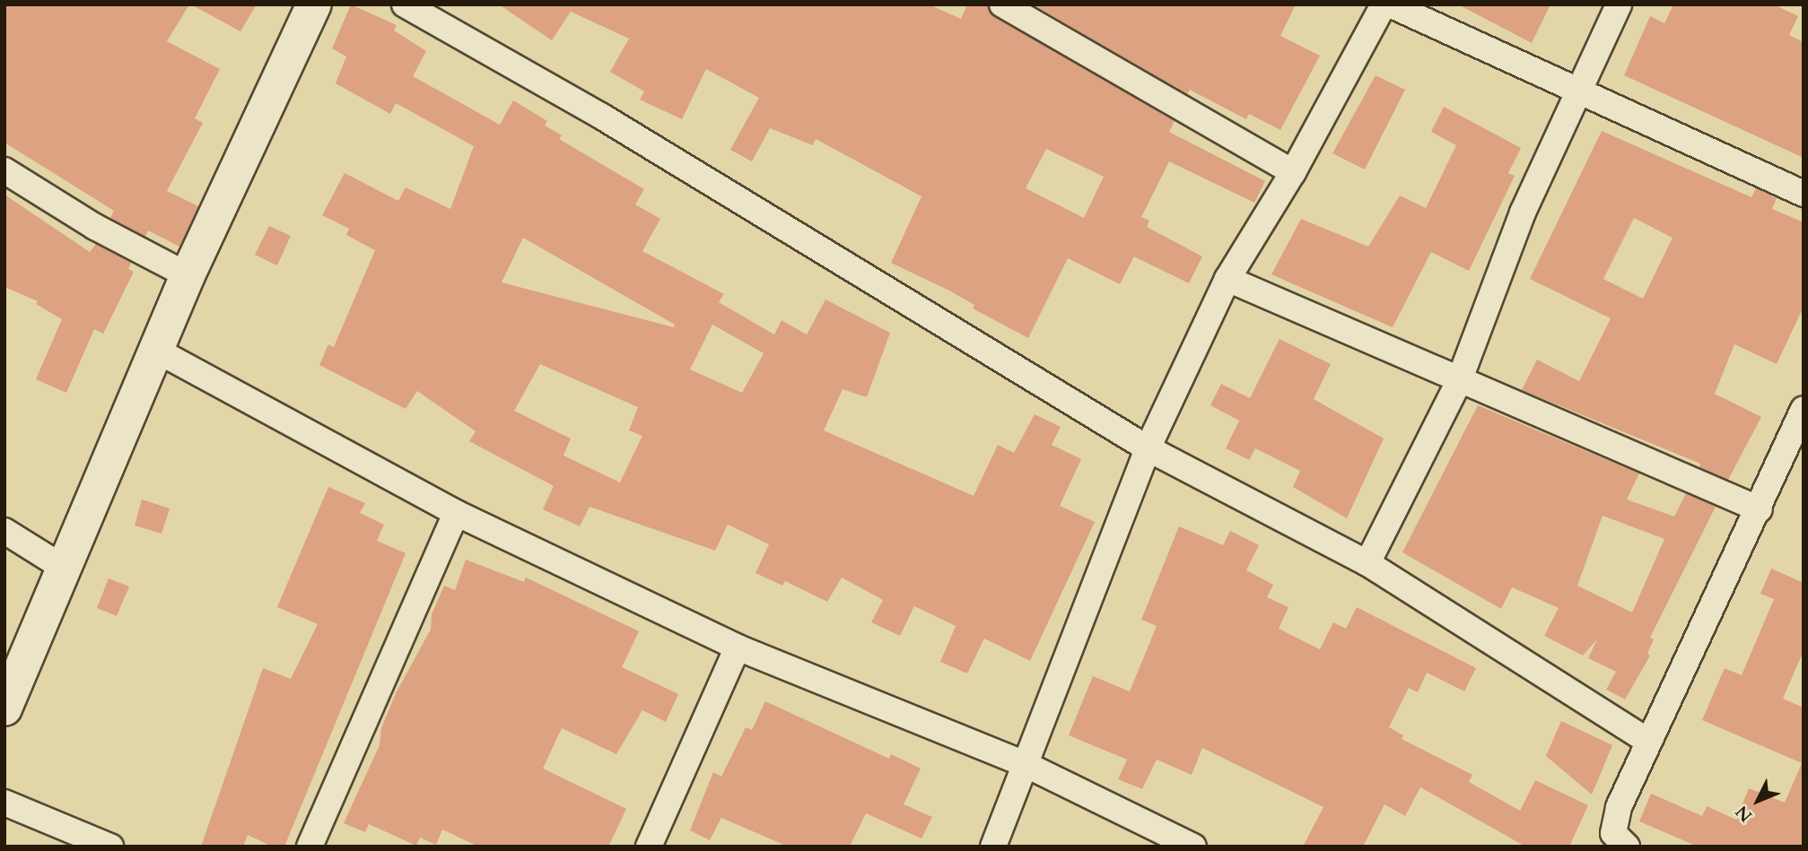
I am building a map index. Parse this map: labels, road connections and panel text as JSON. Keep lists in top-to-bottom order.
{
  "north": "bottom left"
}
